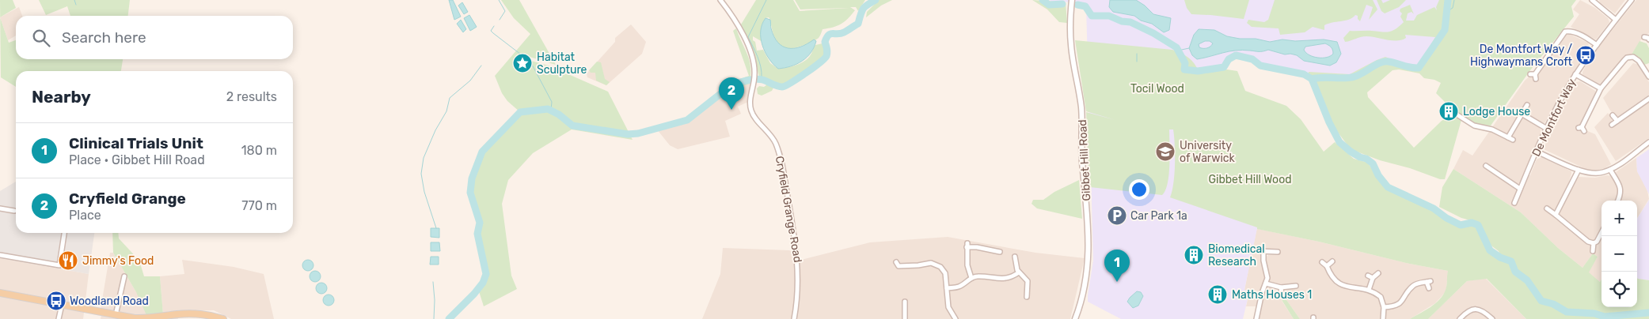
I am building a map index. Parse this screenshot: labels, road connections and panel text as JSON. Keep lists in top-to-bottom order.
{
  "streets": {
    "street": ["De Montfort Way", "Gibbet Hill Road", "Cryfield Grange Road"]
  },
  "parks": ["Tocil Wood", "Gibbet Hill Wood"],
  "places": {
    "bus stop": ["De Montfort Way / Highwaymans Croft", "Woodland Road"],
    "place": ["Habitat Sculpture"],
    "building": ["Lodge House", "Biomedical Research", "Maths Houses 1"],
    "school or university": ["University of Warwick"],
    "parking": ["Car Park 1a"],
    "restaurant": ["Jimmy's Food"]
  },
  "page": {
    "search": "Search here",
    "heading": ["Nearby", "2 results"],
    "pins": ["2", "1"],
    "list": [
      {
        "mark": "1",
        "name": "Clinical Trials Unit",
        "note": "Place · Gibbet Hill Road",
        "value": "180 m"
      },
      {
        "mark": "2",
        "name": "Cryfield Grange",
        "note": "Place",
        "value": "770 m"
      }
    ],
    "map_buttons": ["+", "−"]
  }
}
